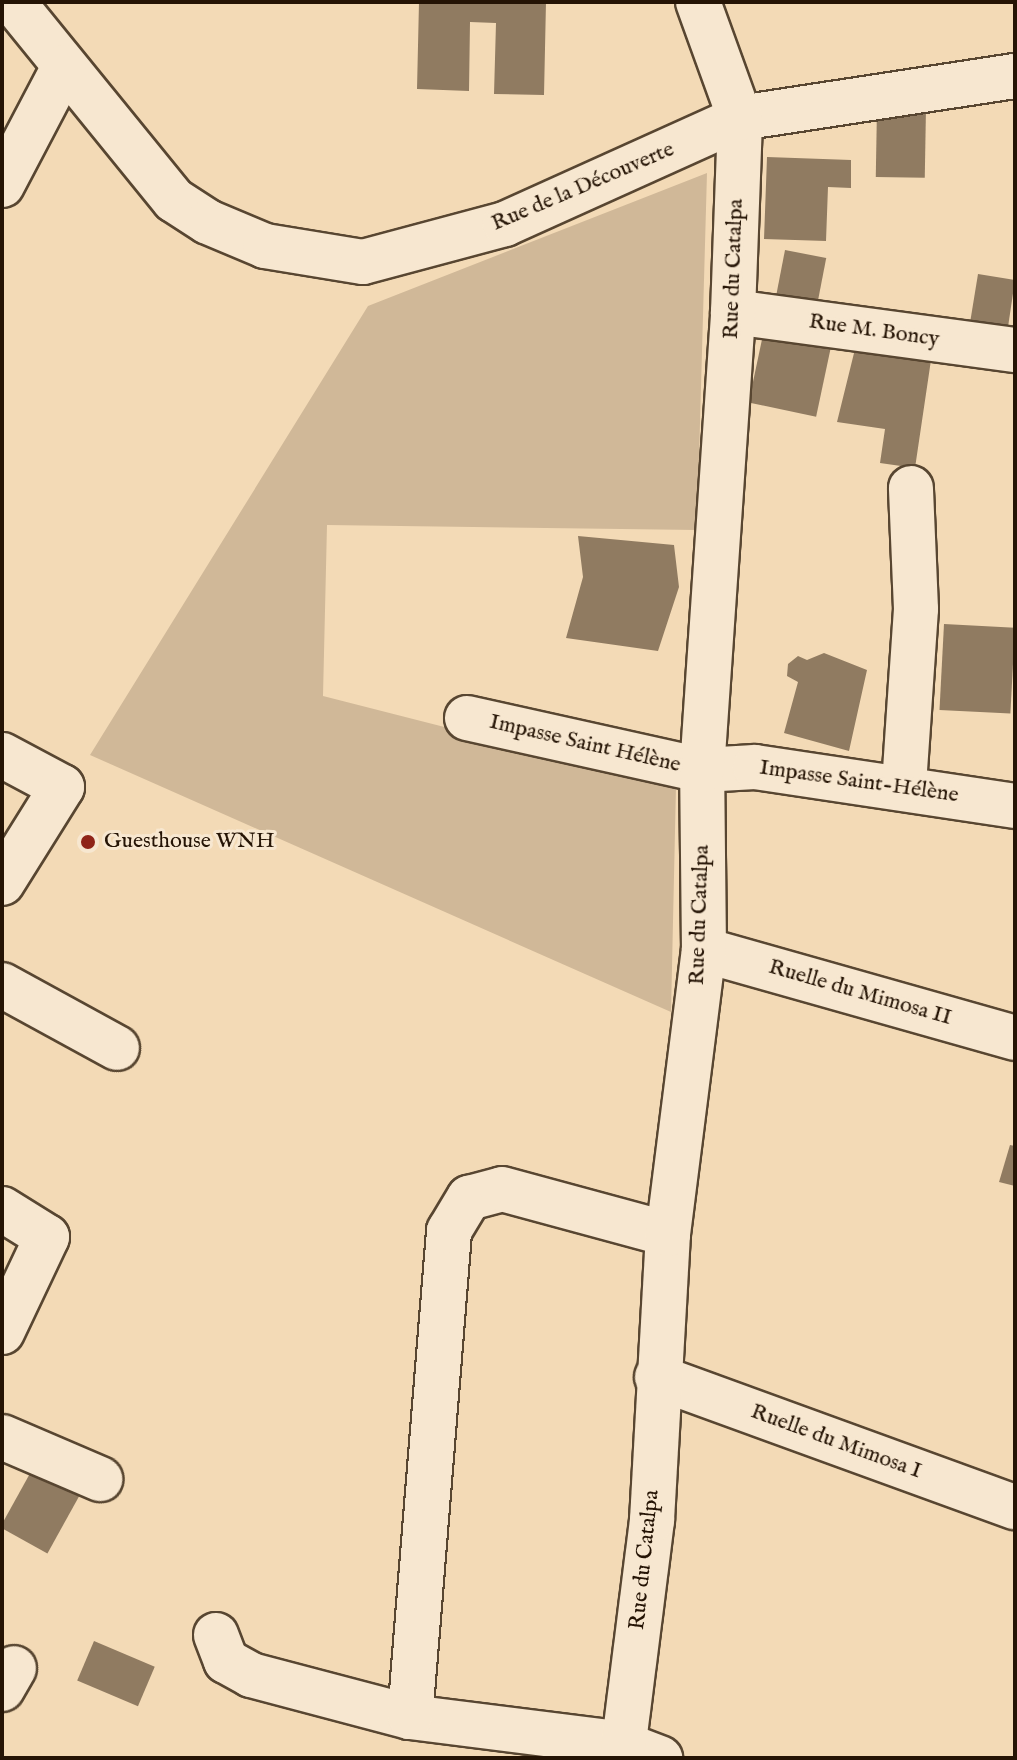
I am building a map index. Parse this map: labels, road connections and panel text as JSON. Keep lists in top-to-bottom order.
{
  "streets": {
    "street": [
      "Rue de la Découverte",
      "Rue du Catalpa",
      "Rue M. Boncy",
      "Impasse Saint Hélène",
      "Impasse Saint-Hélène",
      "Ruelle du Mimosa II",
      "Ruelle du Mimosa I"
    ]
  },
  "crossings": [
    ["Rue de la Découverte", "Rue du Catalpa"],
    ["Rue du Catalpa", "Rue M. Boncy"],
    ["Rue du Catalpa", "Impasse Saint Hélène"],
    ["Rue du Catalpa", "Impasse Saint-Hélène"],
    ["Rue du Catalpa", "Ruelle du Mimosa II"],
    ["Rue du Catalpa", "Ruelle du Mimosa I"],
    ["Impasse Saint Hélène", "Impasse Saint-Hélène"]
  ],
  "places": ["Guesthouse WNH"]
}
